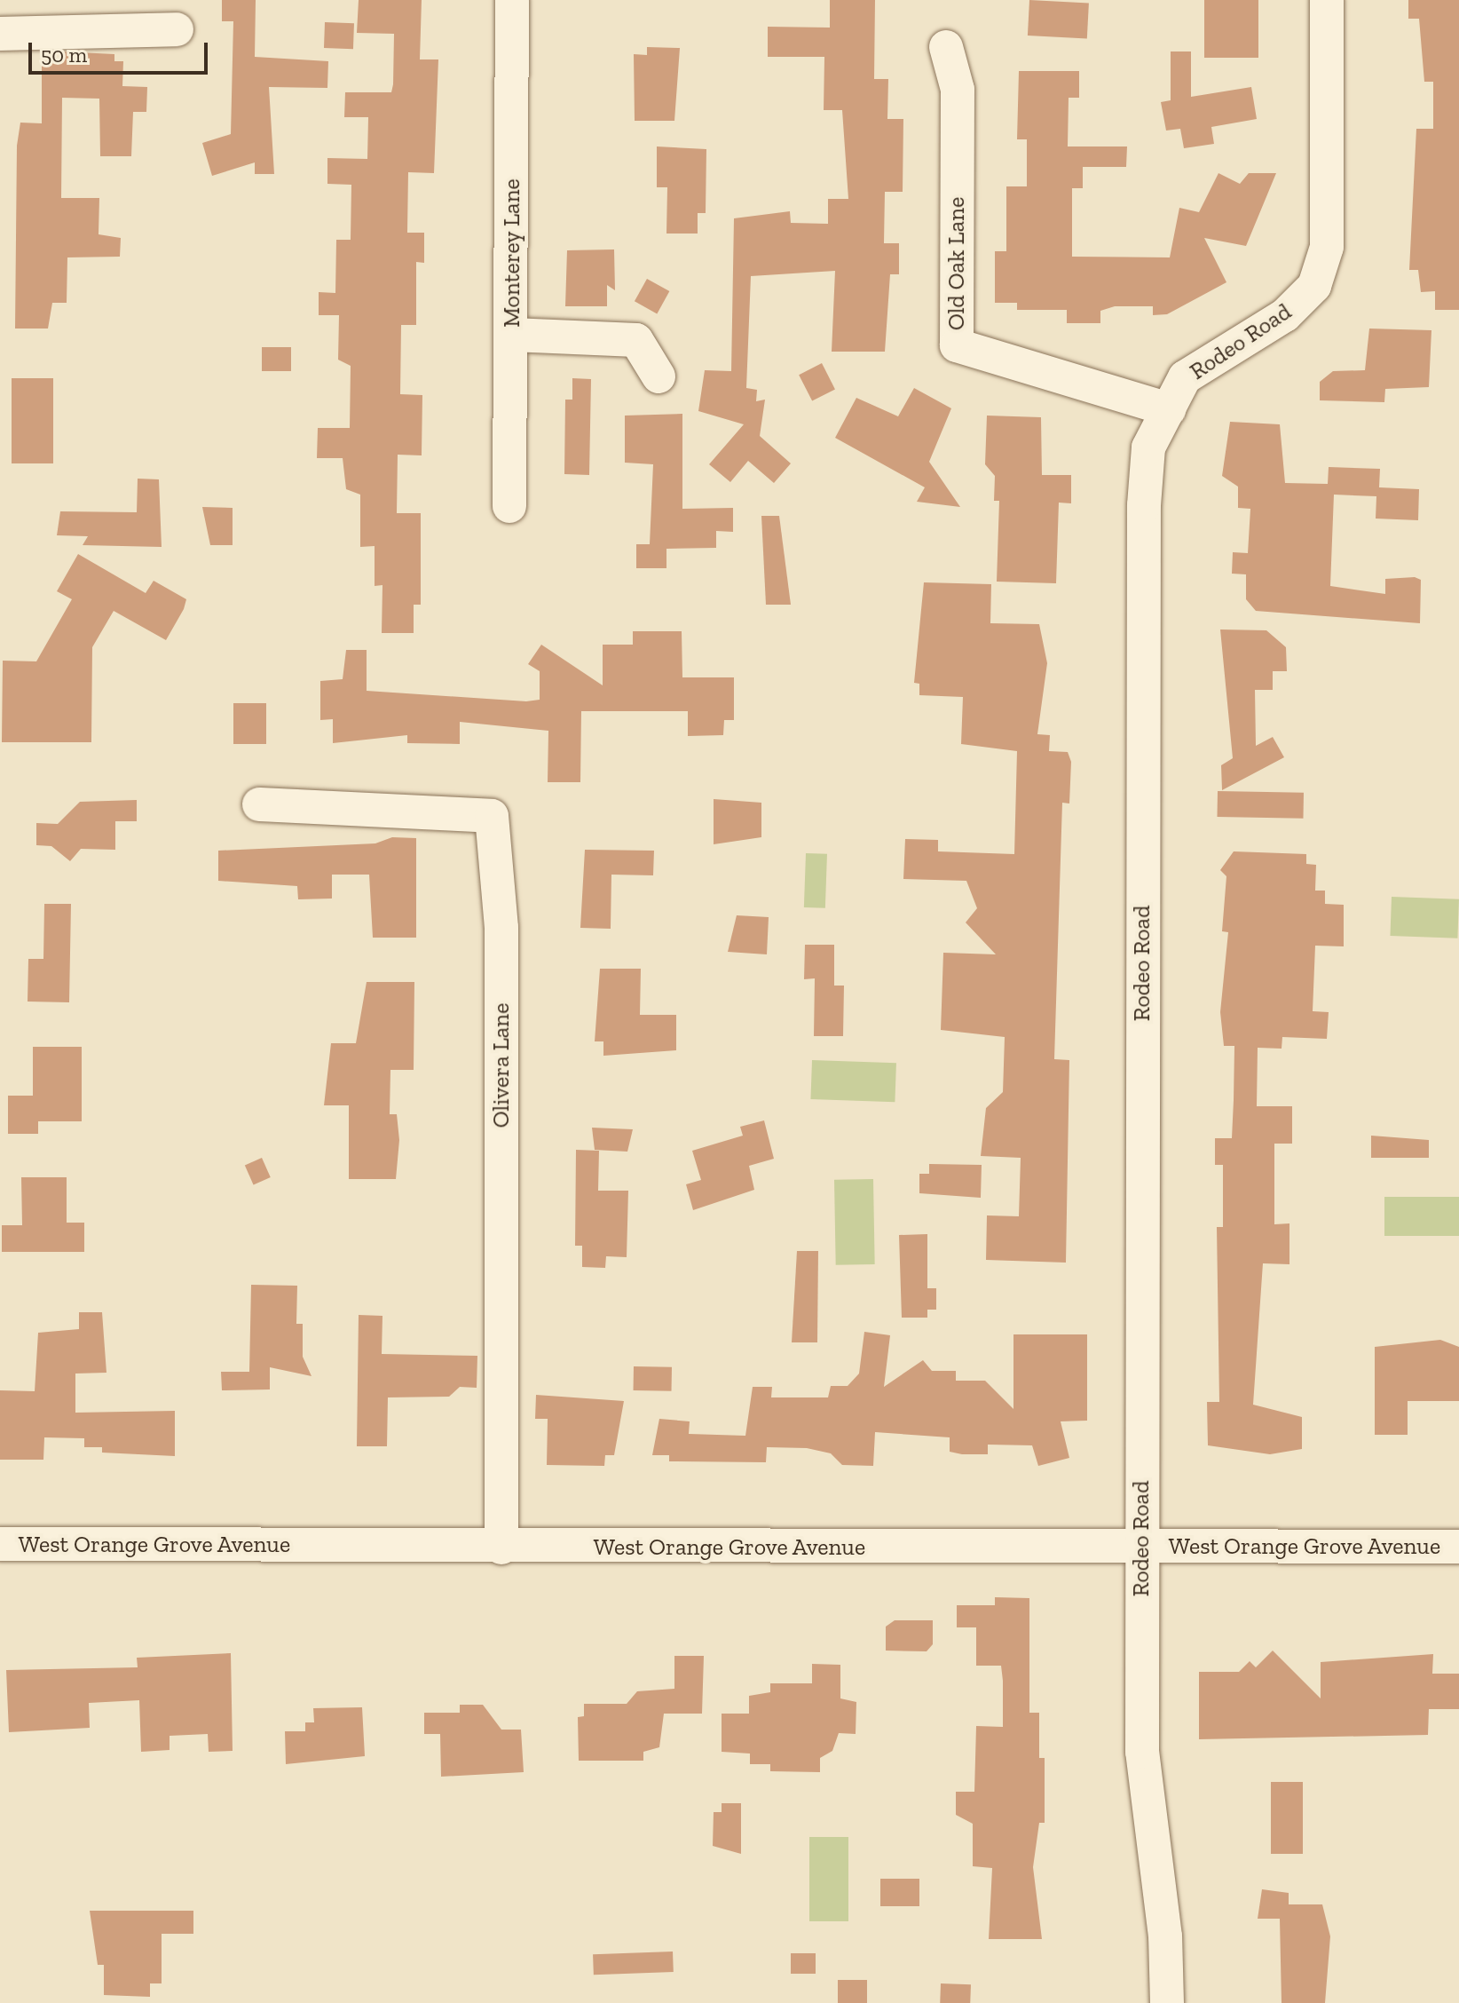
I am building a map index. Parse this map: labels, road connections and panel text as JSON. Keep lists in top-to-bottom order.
{
  "streets": {
    "street": [
      "Monterey Lane",
      "Old Oak Lane",
      "Rodeo Road",
      "Olivera Lane",
      "West Orange Grove Avenue"
    ]
  },
  "crossings": [
    ["Old Oak Lane", "Rodeo Road"],
    ["Rodeo Road", "West Orange Grove Avenue"],
    ["Olivera Lane", "West Orange Grove Avenue"]
  ],
  "scale_bar": "50 m"
}
